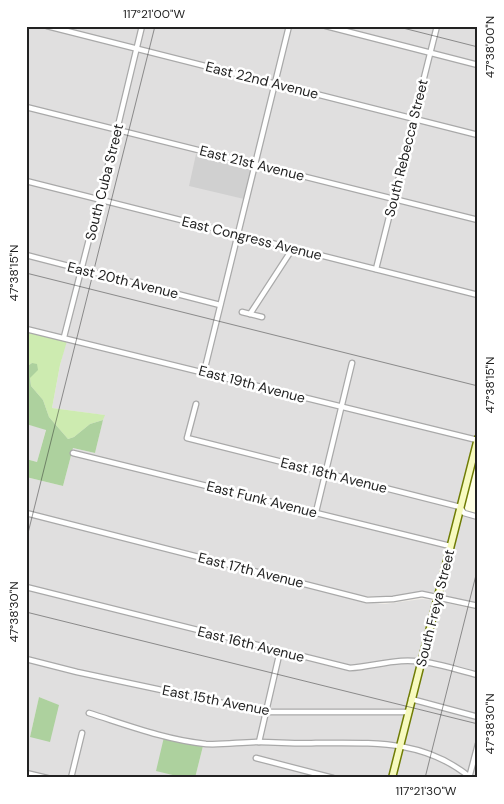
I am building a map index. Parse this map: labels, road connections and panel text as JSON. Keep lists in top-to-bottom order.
{
  "streets": {
    "main road": ["South Freya Street"],
    "street": [
      "East 22nd Avenue",
      "South Rebecca Street",
      "East 21st Avenue",
      "South Cuba Street",
      "East Congress Avenue",
      "East 20th Avenue",
      "East 19th Avenue",
      "East 18th Avenue",
      "East Funk Avenue",
      "East 17th Avenue",
      "East 16th Avenue",
      "East 15th Avenue"
    ]
  },
  "crossings": [
    ["East 22nd Avenue", "South Rebecca Street"],
    ["East 22nd Avenue", "South Cuba Street"],
    ["South Rebecca Street", "East 21st Avenue"],
    ["South Rebecca Street", "East Congress Avenue"],
    ["East 21st Avenue", "South Cuba Street"],
    ["South Cuba Street", "East Congress Avenue"],
    ["South Cuba Street", "East 20th Avenue"],
    ["South Cuba Street", "East 19th Avenue"],
    ["East 19th Avenue", "South Freya Street"],
    ["East 18th Avenue", "South Freya Street"],
    ["East Funk Avenue", "South Freya Street"],
    ["East 17th Avenue", "South Freya Street"],
    ["South Freya Street", "East 16th Avenue"],
    ["South Freya Street", "East 15th Avenue"]
  ],
  "coordinates": [
    "117°21'00\"W",
    "47°38'00\"N",
    "47°38'15\"N",
    "47°38'30\"N",
    "117°21'30\"W"
  ]
}
